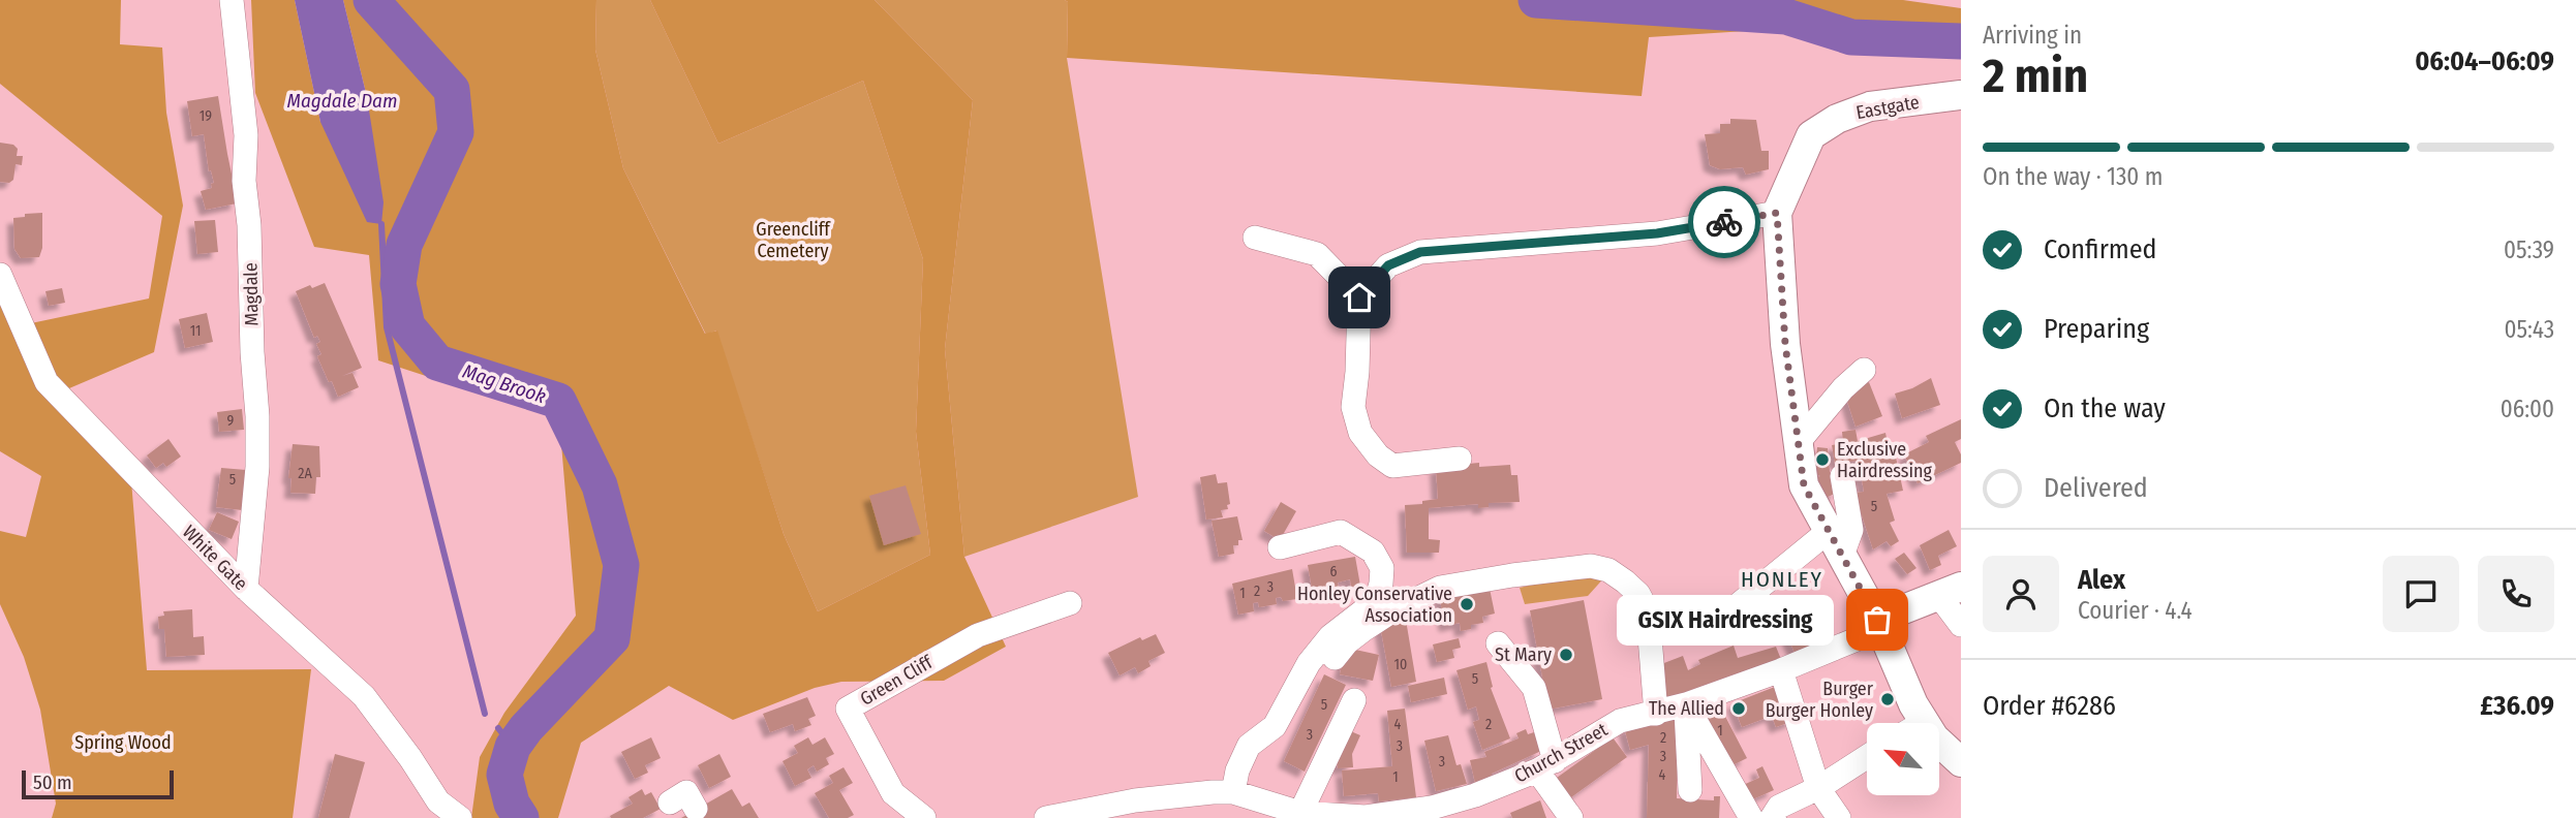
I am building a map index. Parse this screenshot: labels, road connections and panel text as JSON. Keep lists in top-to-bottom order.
{
  "streets": {
    "street": [
      "Eastgate",
      "Magdale",
      "White Gate",
      "Green Cliff",
      "Church Street"
    ]
  },
  "crossings": [
    ["Eastgate", "Church Street"],
    ["Magdale", "White Gate"]
  ],
  "districts": ["HONLEY"],
  "water": ["Magdale Dam", "Mag Brook"],
  "parks": ["Greencliff Cemetery", "Spring Wood"],
  "places": [
    "Exclusive Hairdressing",
    "Honley Conservative Association",
    "GSIX Hairdressing",
    "St Mary",
    "Burger Burger Honley",
    "The Allied"
  ],
  "house_numbers": [
    "19",
    "11",
    "9",
    "2A",
    "5",
    "5",
    "6",
    "3",
    "2",
    "1",
    "10",
    "5",
    "5",
    "4",
    "2",
    "1",
    "3",
    "2",
    "3",
    "3",
    "3",
    "4",
    "1"
  ],
  "scale_bar": "50 m",
  "north": "top left",
  "page": {
    "heading": ["2 min", "Arriving in", "06:04–06:09"],
    "panel": [
      "Alex",
      "Courier · 4.4",
      "Order #6286",
      "£36.09"
    ],
    "bar": "On the way · 130 m",
    "list": [
      ["Confirmed", "05:39"],
      ["Preparing", "05:43"],
      ["On the way", "06:00"],
      "Delivered"
    ],
    "bubble": "GSIX Hairdressing",
    "scale": "50 m"
  }
}
